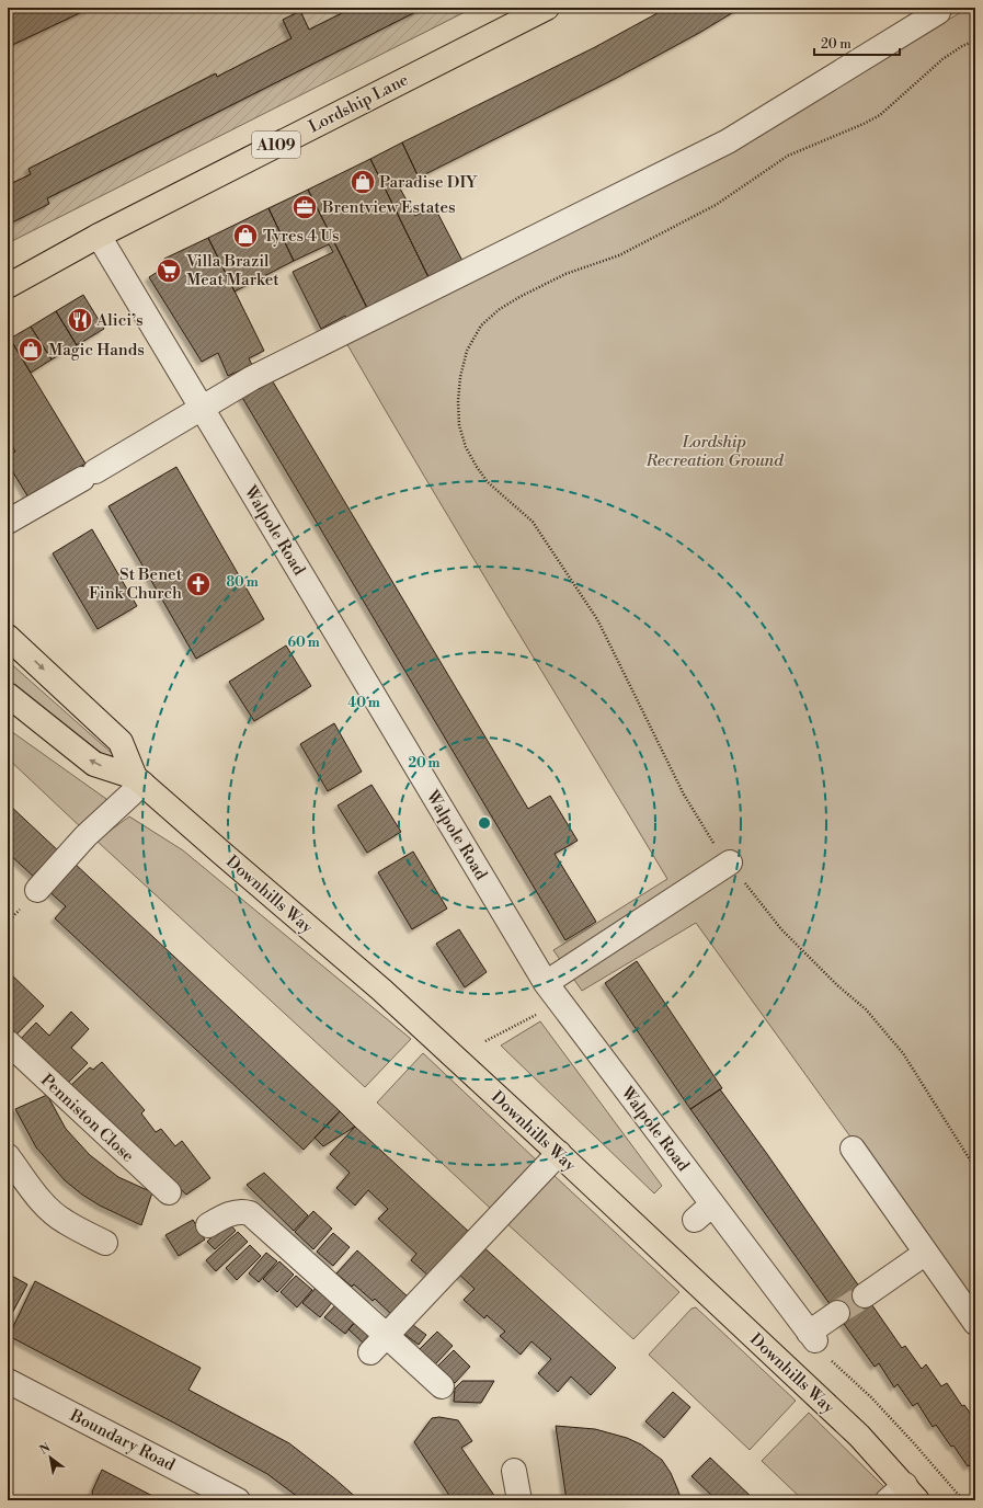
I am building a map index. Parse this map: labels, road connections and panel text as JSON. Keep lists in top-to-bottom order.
{
  "streets": {
    "main road": ["Lordship Lane", "A109", "Downhills Way"],
    "street": ["Walpole Road", "Penniston Close", "Boundary Road"]
  },
  "crossings": [
    ["Lordship Lane", "Walpole Road"]
  ],
  "parks": ["Lordship Recreation Ground"],
  "places": {
    "shop": ["Paradise DIY", "Tyres 4 Us", "Magic Hands"],
    "office": ["Brentview Estates"],
    "supermarket": ["Villa Brazil Meat Market"],
    "restaurant": ["Alici’s"],
    "church": ["St Benet Fink Church"]
  },
  "scale_bar": "20 m",
  "north": "top left",
  "rings": [
    "80 m",
    "60 m",
    "40 m",
    "20 m"
  ]
}
